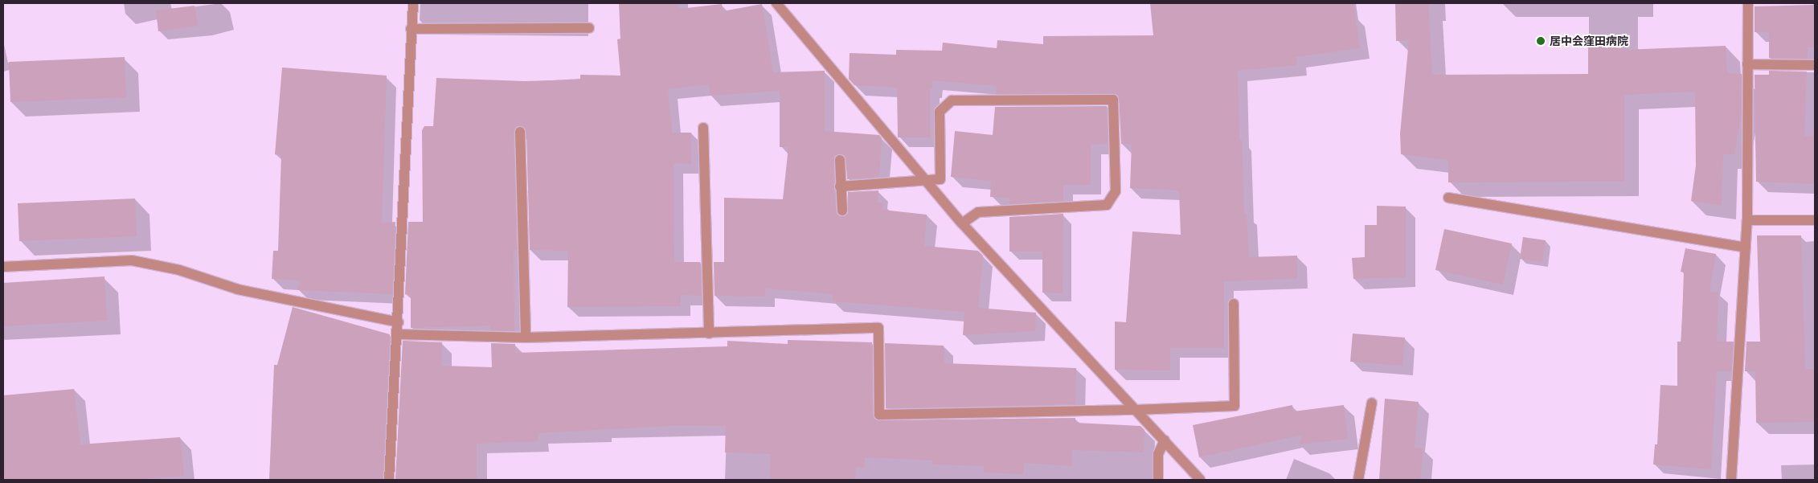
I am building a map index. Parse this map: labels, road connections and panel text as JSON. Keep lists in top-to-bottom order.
{
  "places": ["居中会窪田病院"]
}
